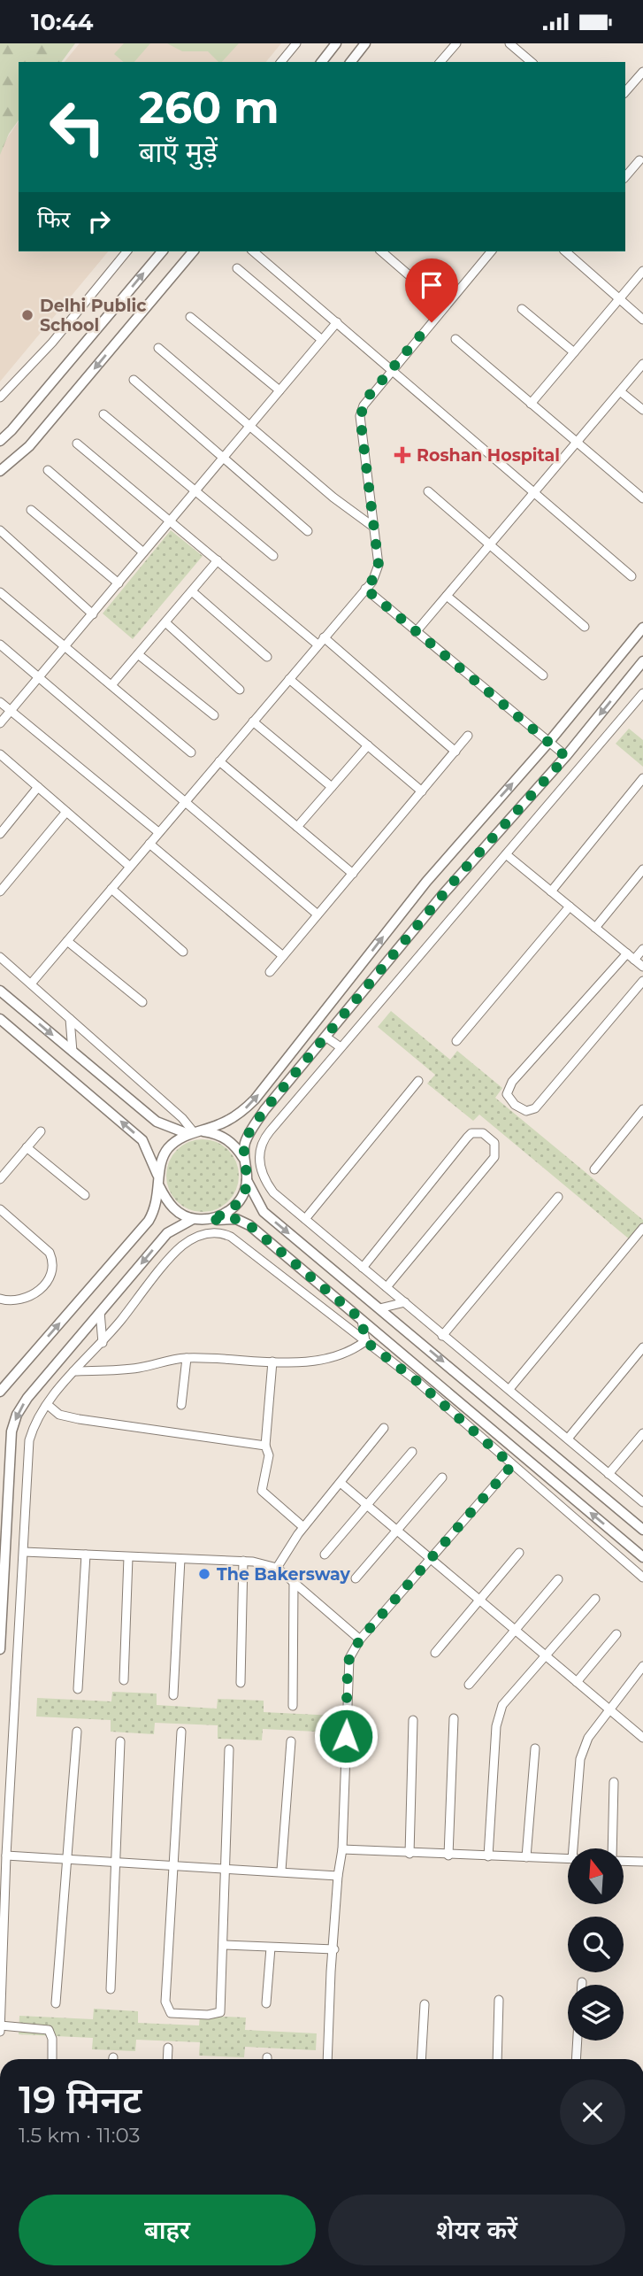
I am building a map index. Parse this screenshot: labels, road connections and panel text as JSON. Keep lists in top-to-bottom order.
{
  "places": {
    "other": ["Delhi Public School", "The Bakersway"],
    "health": ["Roshan Hospital"]
  },
  "north": "top",
  "page": {
    "status": "10:44",
    "turn": ["260 m", "बाएँ मुड़ें"],
    "then": "फिर",
    "heading": ["19 मिनट", "1.5 km · 11:03"],
    "buttons": ["बाहर", "शेयर करें"]
  }
}
